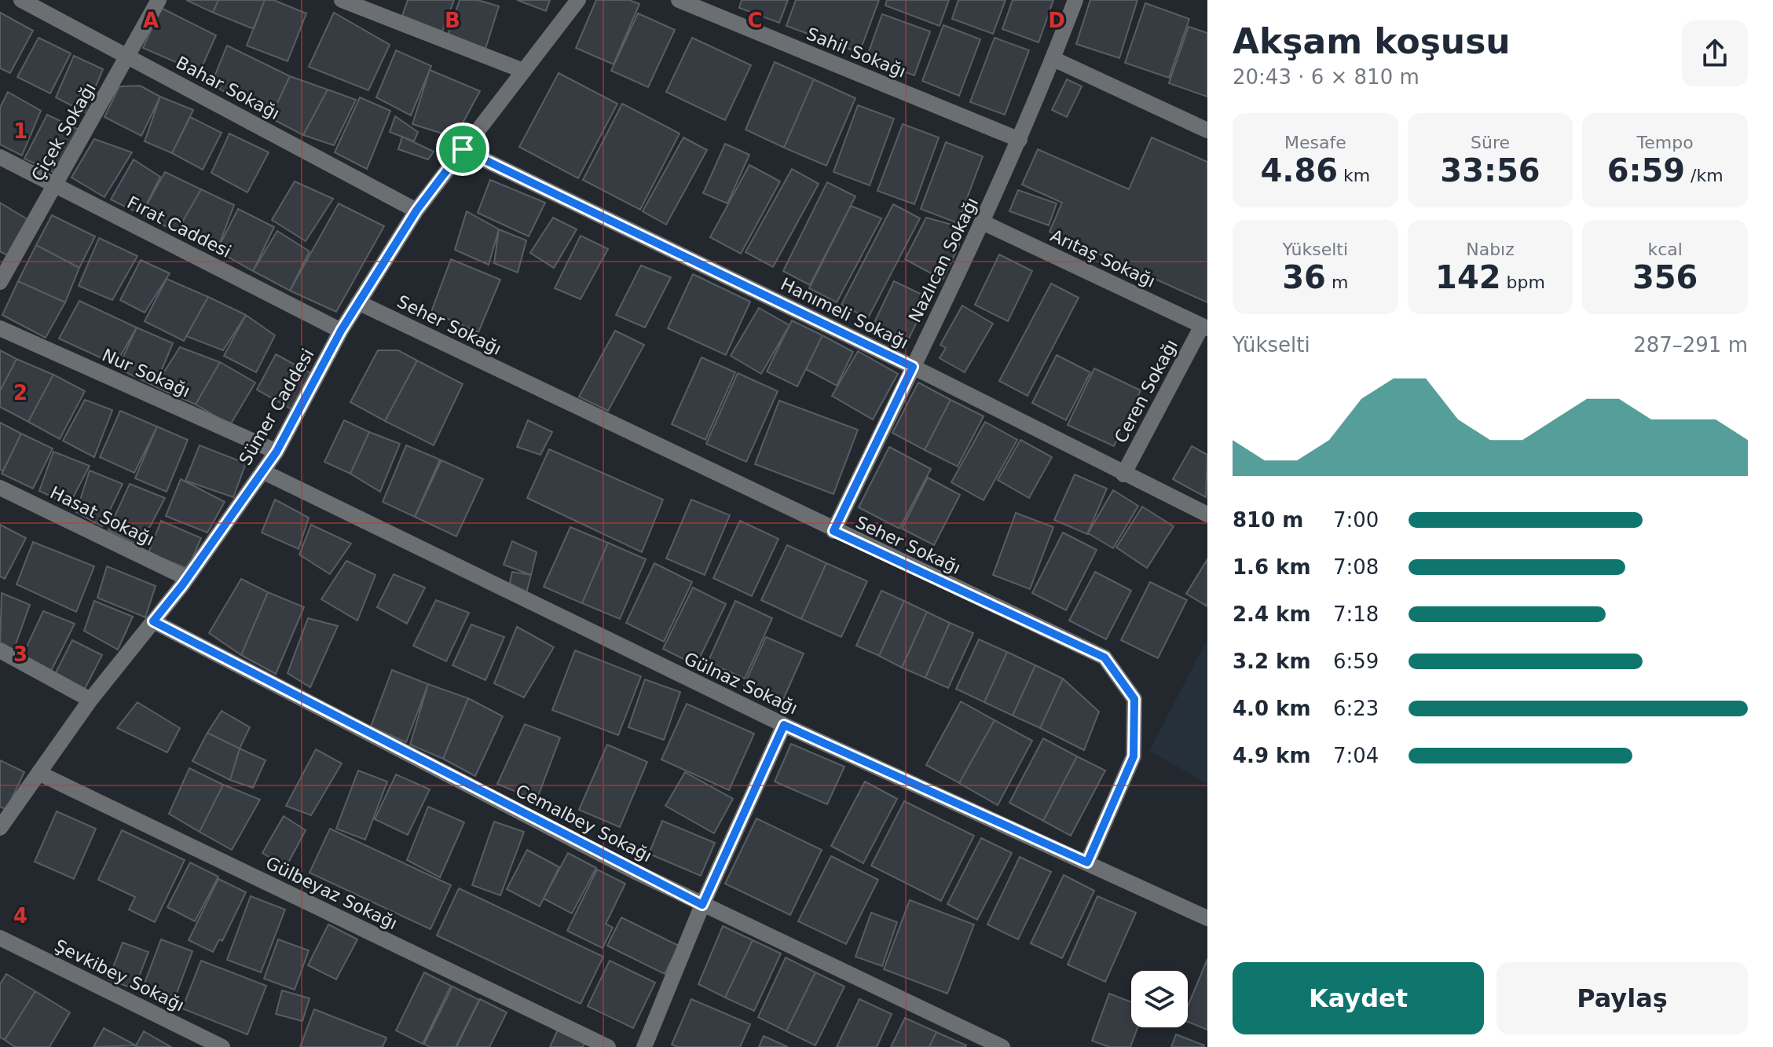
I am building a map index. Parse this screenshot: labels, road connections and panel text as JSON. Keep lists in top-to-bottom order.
{
  "streets": {
    "street": [
      "Sahil Sokağı",
      "Bahar Sokağı",
      "Çiçek Sokağı",
      "Fırat Caddesi",
      "Arıtaş Sokağı",
      "Nazlıcan Sokağı",
      "Hanımeli Sokağı",
      "Seher Sokağı",
      "Nur Sokağı",
      "Ceren Sokağı",
      "Sümer Caddesi",
      "Hasat Sokağı",
      "Gülnaz Sokağı",
      "Cemalbey Sokağı",
      "Gülbeyaz Sokağı",
      "Şevkibey Sokağı"
    ]
  },
  "crossings": [
    ["Sahil Sokağı", "Nazlıcan Sokağı"],
    ["Bahar Sokağı", "Çiçek Sokağı"],
    ["Bahar Sokağı", "Sümer Caddesi"],
    ["Çiçek Sokağı", "Fırat Caddesi"],
    ["Fırat Caddesi", "Sümer Caddesi"],
    ["Arıtaş Sokağı", "Nazlıcan Sokağı"],
    ["Arıtaş Sokağı", "Ceren Sokağı"],
    ["Nazlıcan Sokağı", "Hanımeli Sokağı"],
    ["Nazlıcan Sokağı", "Seher Sokağı"],
    ["Hanımeli Sokağı", "Ceren Sokağı"],
    ["Hanımeli Sokağı", "Sümer Caddesi"],
    ["Seher Sokağı", "Sümer Caddesi"],
    ["Seher Sokağı", "Gülnaz Sokağı"],
    ["Nur Sokağı", "Sümer Caddesi"],
    ["Sümer Caddesi", "Hasat Sokağı"],
    ["Sümer Caddesi", "Gülnaz Sokağı"],
    ["Sümer Caddesi", "Cemalbey Sokağı"],
    ["Sümer Caddesi", "Gülbeyaz Sokağı"]
  ],
  "page": {
    "heading": ["Akşam koşusu", "20:43 · 6 × 810 m"],
    "stats": [
      ["Mesafe", "4.86 km"],
      ["Süre", "33:56"],
      ["Tempo", "6:59 /km"],
      ["Yükselti", "36 m"],
      ["Nabız", "142 bpm"],
      ["kcal", "356"]
    ],
    "chart": ["Yükselti", "287–291 m"],
    "list": [
      {
        "name": "810 m",
        "note": "7:00"
      },
      {
        "name": "1.6 km",
        "note": "7:08"
      },
      {
        "name": "2.4 km",
        "note": "7:18"
      },
      {
        "name": "3.2 km",
        "note": "6:59"
      },
      {
        "name": "4.0 km",
        "note": "6:23"
      },
      {
        "name": "4.9 km",
        "note": "7:04"
      }
    ],
    "buttons": ["Kaydet", "Paylaş"]
  },
  "grid": {
    "columns": [
      "A",
      "B",
      "C",
      "D"
    ],
    "rows": [
      "1",
      "2",
      "3",
      "4"
    ]
  }
}
